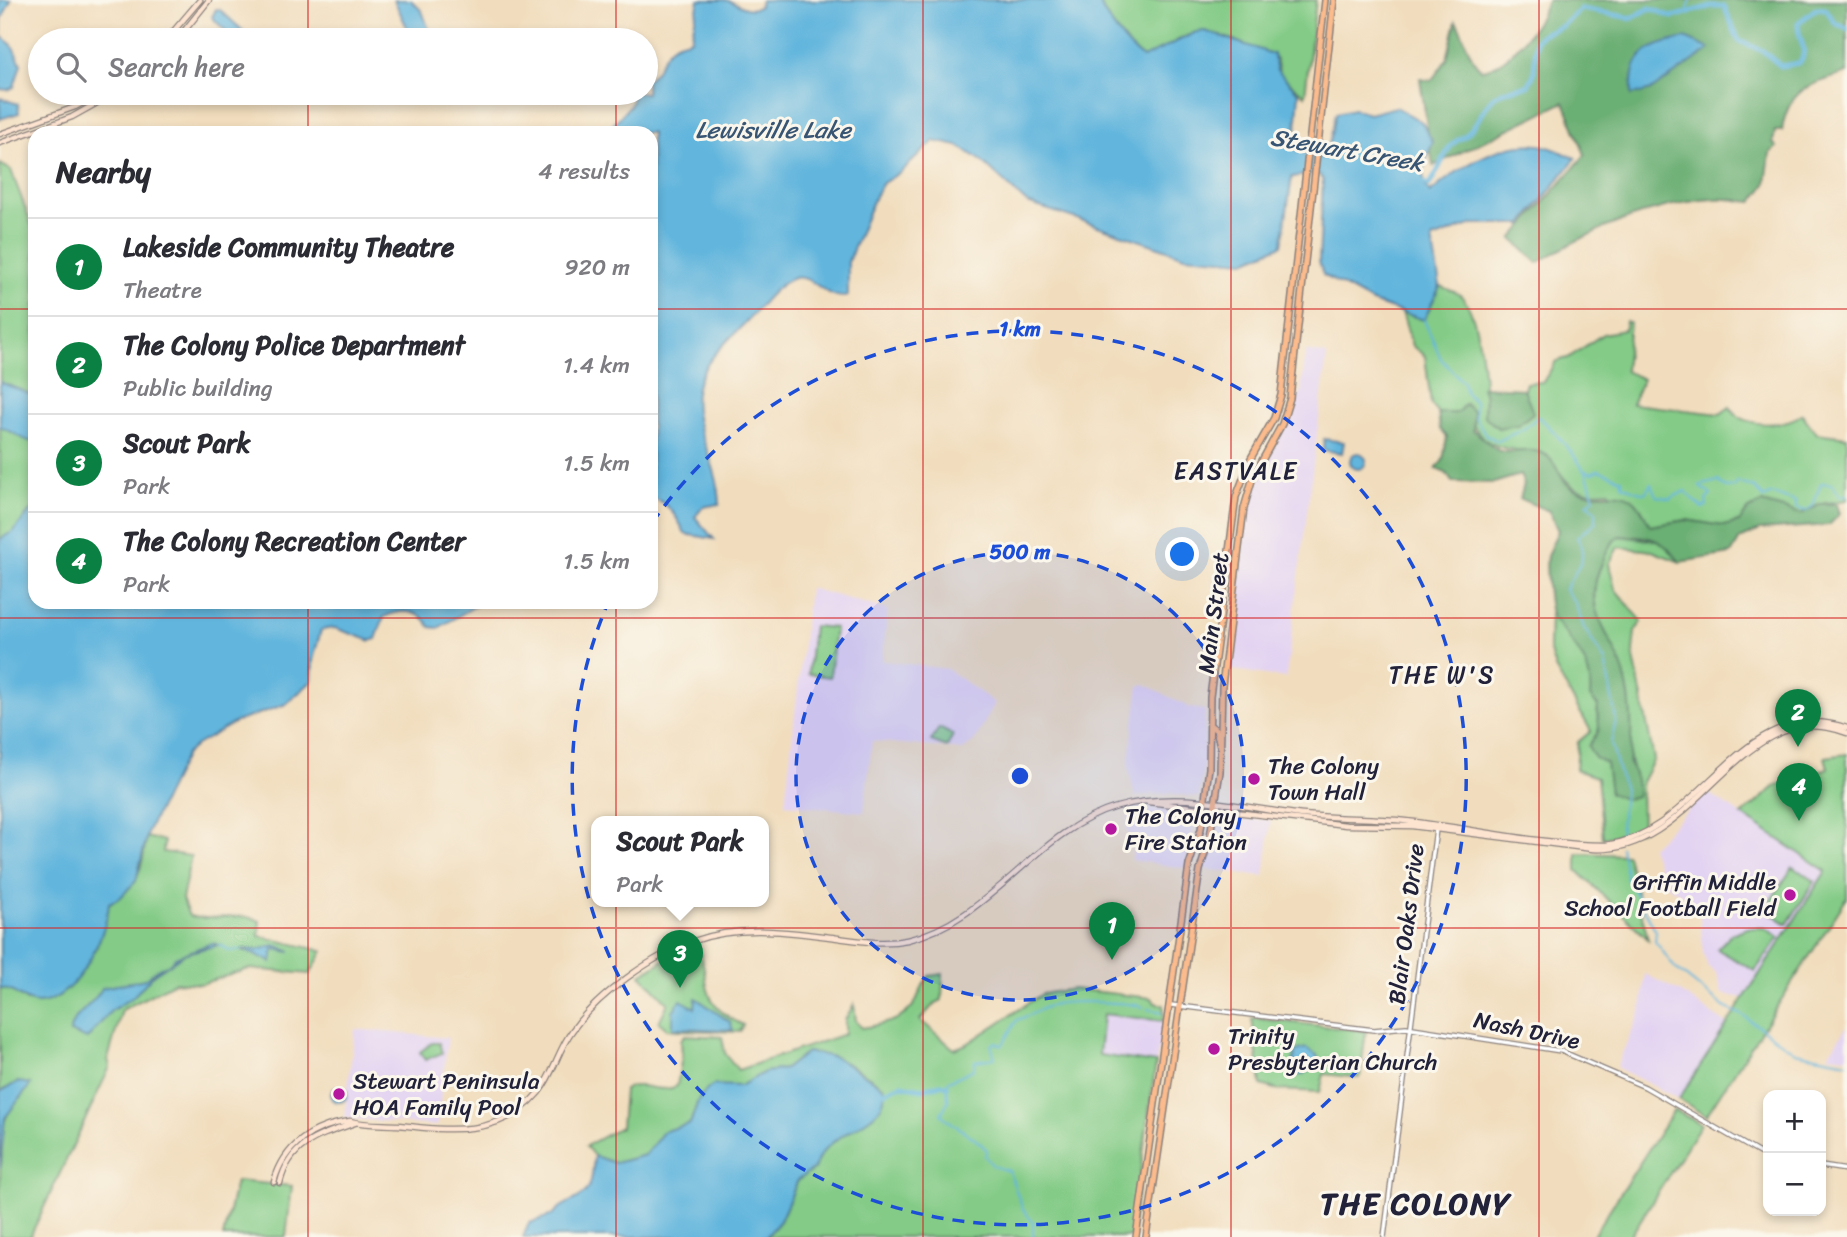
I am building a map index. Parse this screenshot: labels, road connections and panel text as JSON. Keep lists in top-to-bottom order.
{
  "streets": {
    "main road": ["Main Street"],
    "street": ["Blair Oaks Drive", "Nash Drive"]
  },
  "crossings": [
    ["Main Street", "Nash Drive"],
    ["Blair Oaks Drive", "Nash Drive"]
  ],
  "districts": ["EASTVALE", "THE W'S", "THE COLONY"],
  "water": ["Lewisville Lake", "Stewart Creek"],
  "places": [
    "The Colony Town Hall",
    "The Colony Fire Station",
    "Griffin Middle School Football Field",
    "Trinity Presbyterian Church",
    "Stewart Peninsula HOA Family Pool"
  ],
  "page": {
    "search": "Search here",
    "heading": ["Nearby", "4 results"],
    "list": [
      {
        "mark": "1",
        "name": "Lakeside Community Theatre",
        "note": "Theatre",
        "value": "920 m"
      },
      {
        "mark": "2",
        "name": "The Colony Police Department",
        "note": "Public building",
        "value": "1.4 km"
      },
      {
        "mark": "3",
        "name": "Scout Park",
        "note": "Park",
        "value": "1.5 km"
      },
      {
        "mark": "4",
        "name": "The Colony Recreation Center",
        "note": "Park",
        "value": "1.5 km"
      }
    ],
    "pins": [
      "2",
      "4",
      "1",
      "3"
    ],
    "popup": ["Scout Park", "Park"],
    "map_buttons": ["+", "−"]
  },
  "rings": ["1 km", "500 m"]
}
